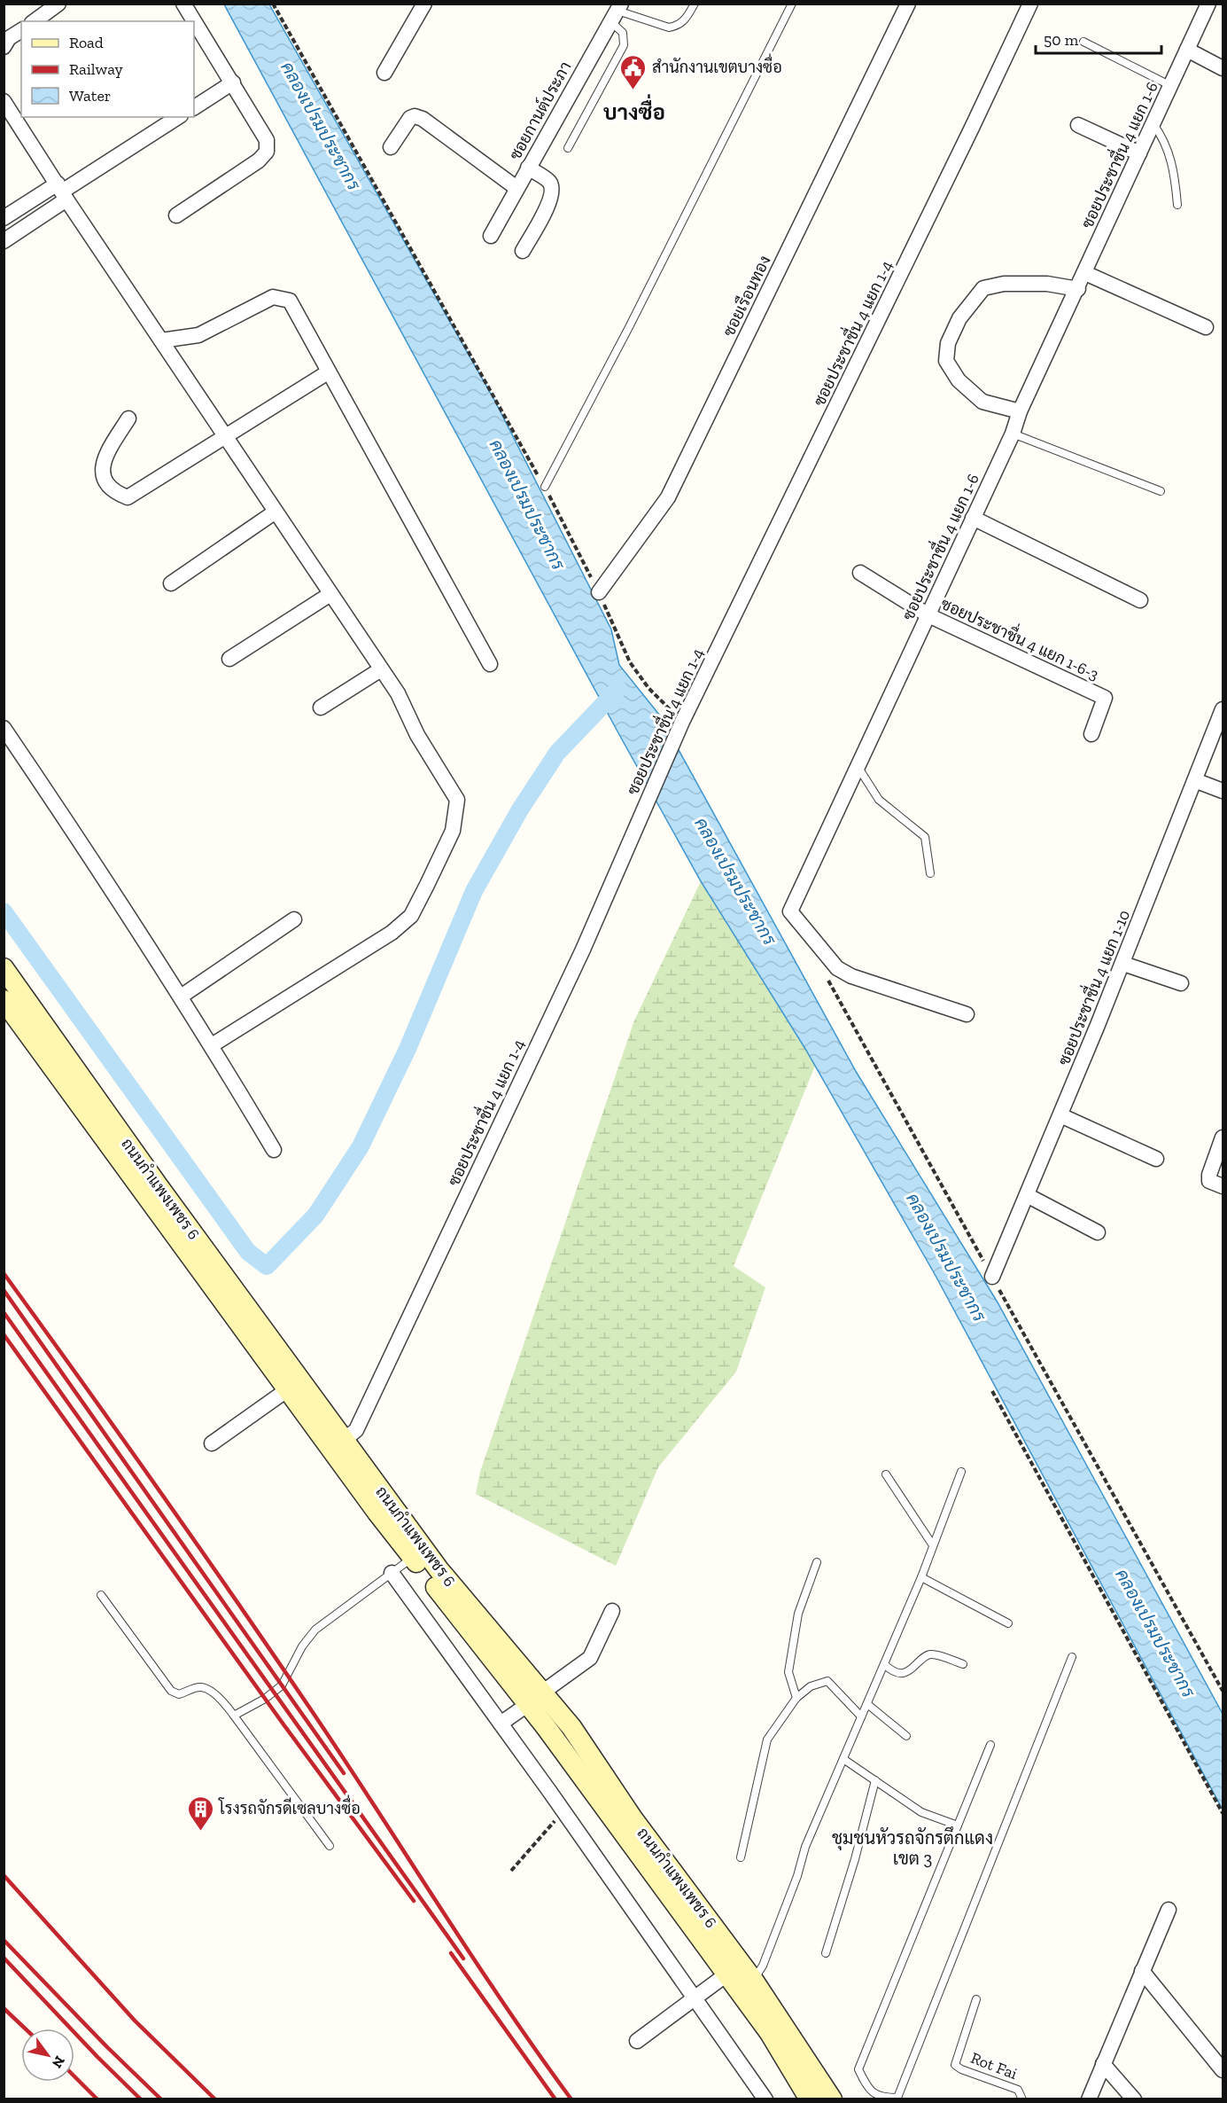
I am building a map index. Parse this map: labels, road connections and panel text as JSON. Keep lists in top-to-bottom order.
{
  "streets": {
    "street": [
      "ซอยกานต์ประภา",
      "ซอยประชาชื่น 4 แยก 1-6",
      "ซอยเรือนทอง",
      "ซอยประชาชื่น 4 แยก 1-4",
      "ซอยประชาชื่น 4 แยก 1-6-3",
      "ซอยประชาชื่น 4 แยก 1-10",
      "ถนนกำแพงเพชร 6"
    ],
    "lane": ["Rot Fai"]
  },
  "crossings": [
    ["ซอยประชาชื่น 4 แยก 1-6", "ซอยประชาชื่น 4 แยก 1-6-3"],
    ["ซอยประชาชื่น 4 แยก 1-4", "ถนนกำแพงเพชร 6"]
  ],
  "districts": ["บางซื่อ", "ชุมชนหัวรถจักรตึกแดง เขต 3"],
  "water": ["คลองเปรมประชากร"],
  "places": {
    "public building": ["สำนักงานเขตบางซื่อ"],
    "building": ["โรงรถจักรดีเซลบางซื่อ"]
  },
  "legend": ["Road", "Railway", "Water"],
  "scale_bar": "50 m",
  "north": "bottom right"
}
